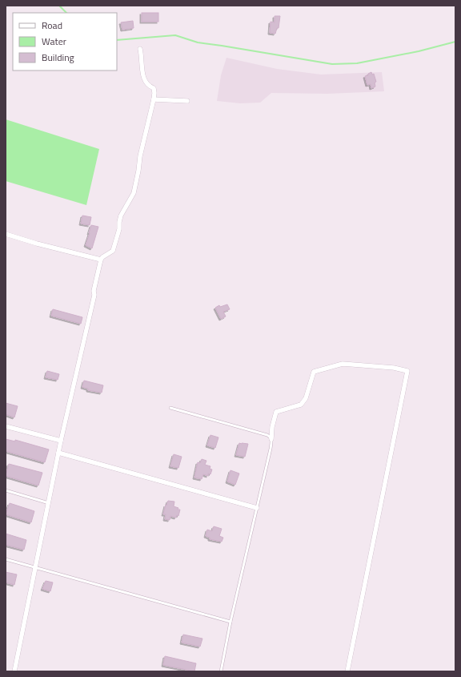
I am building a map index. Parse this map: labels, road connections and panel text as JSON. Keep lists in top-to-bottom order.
{
  "legend": ["Road", "Water", "Building"]
}
